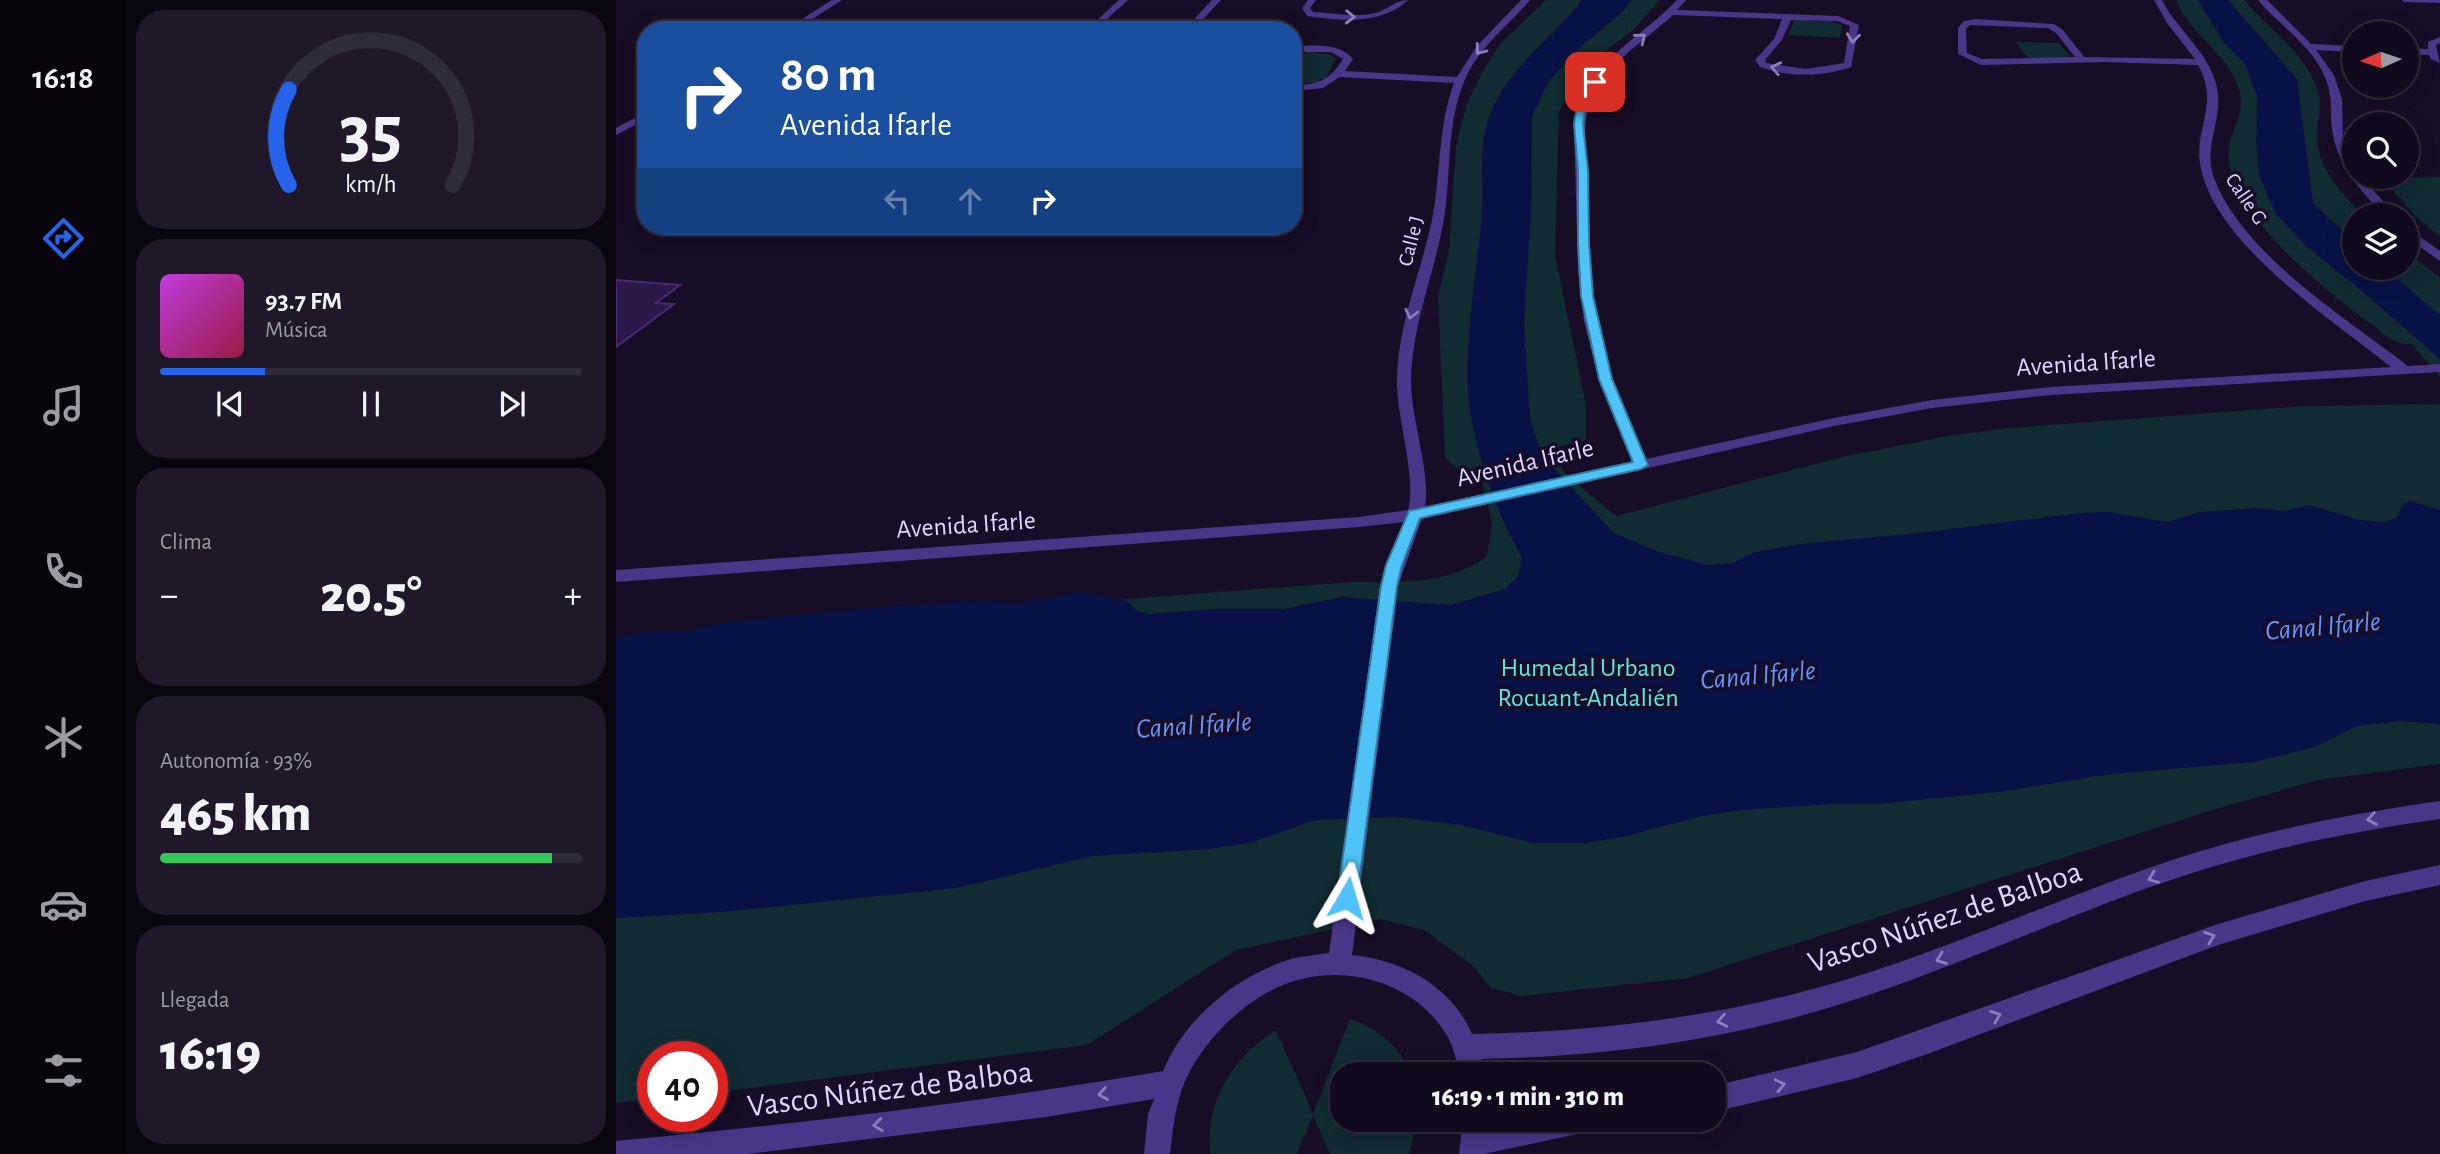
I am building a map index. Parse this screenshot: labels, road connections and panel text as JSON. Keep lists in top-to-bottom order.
{
  "streets": {
    "street": [
      "Calle G",
      "Calle J",
      "Avenida Ifarle",
      "Vasco Núñez de Balboa"
    ]
  },
  "crossings": [
    ["Calle G", "Avenida Ifarle"],
    ["Calle J", "Avenida Ifarle"]
  ],
  "water": ["Canal Ifarle"],
  "parks": ["Humedal Urbano Rocuant-Andalién"],
  "north": "left",
  "page": {
    "tabs": "16:18",
    "turn": ["80 m", "Avenida Ifarle"],
    "song": ["93.7 FM", "Música"],
    "tile": [
      "Clima",
      ["Autonomía · 93%", "465 km"],
      ["Llegada", "16:19"]
    ],
    "heat": ["−", "20.5°", "+"],
    "limit": "40",
    "trip": "16:19 · 1 min · 310 m",
    "gauge": ["35", "km/h"]
  }
}
